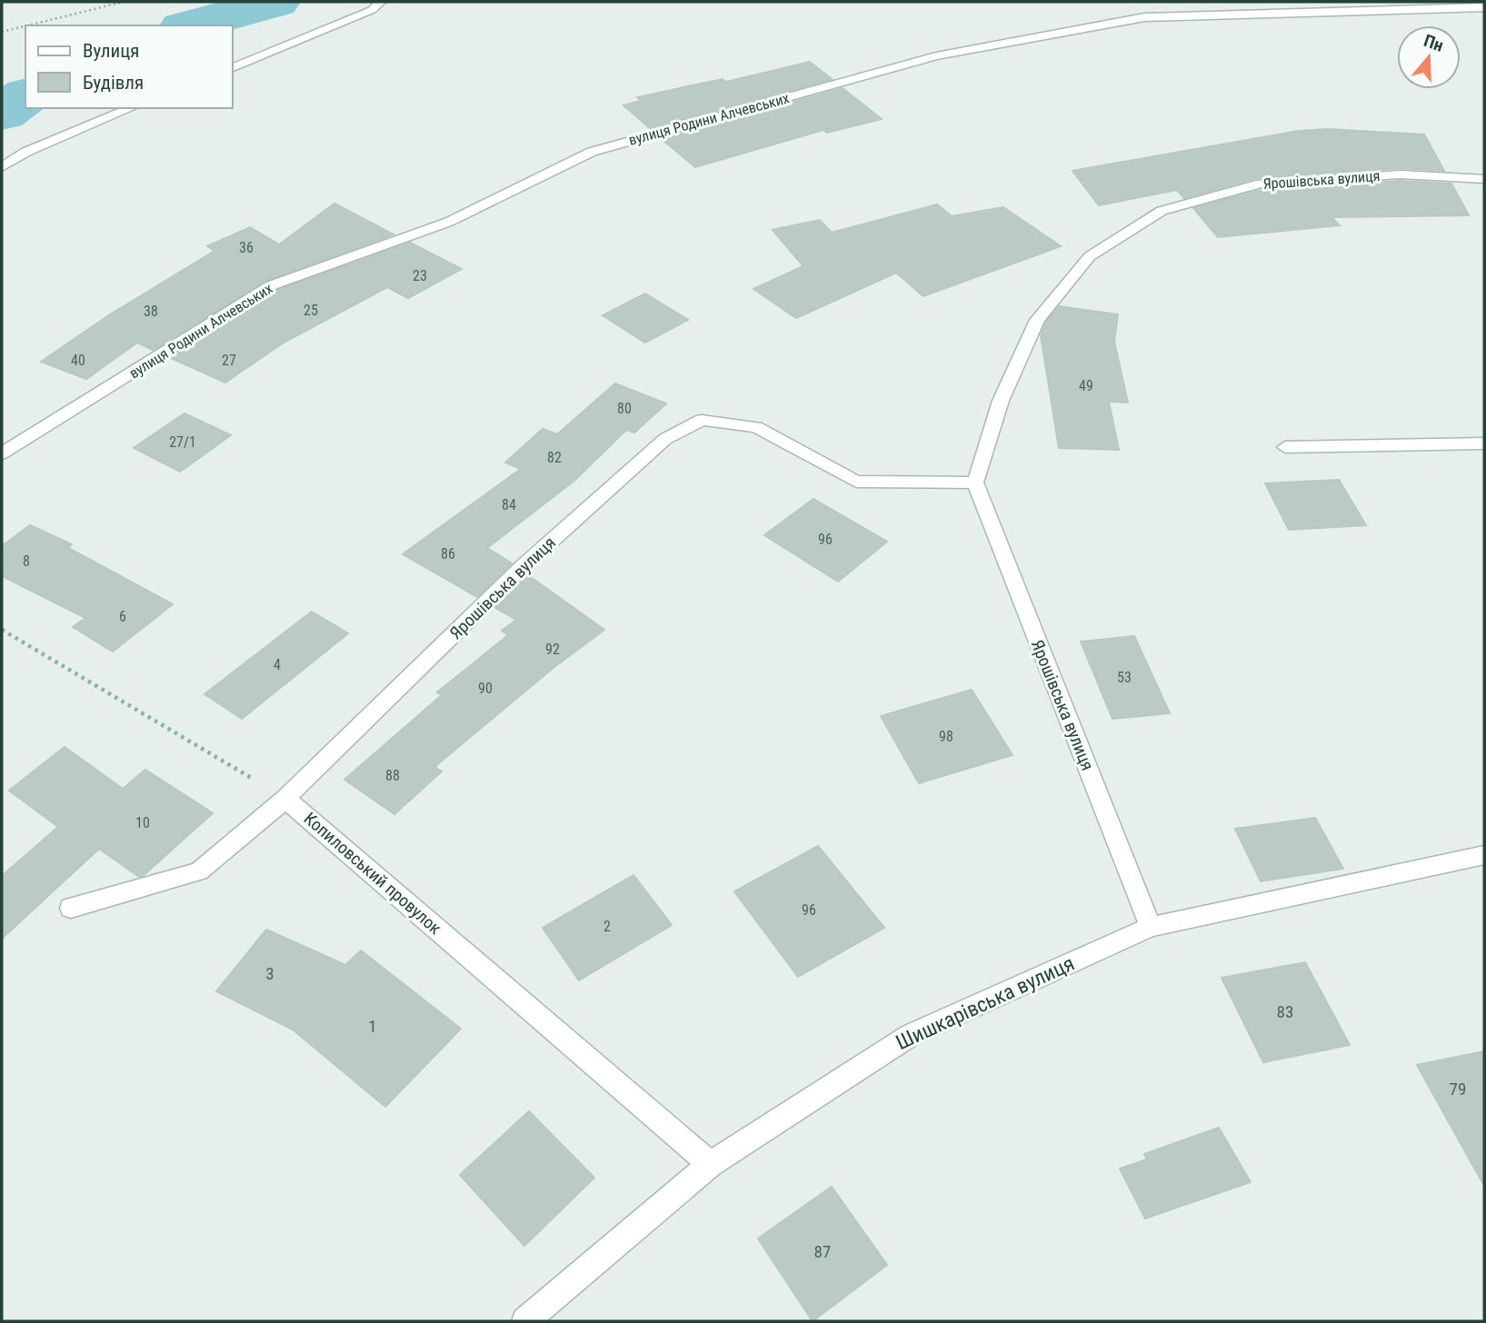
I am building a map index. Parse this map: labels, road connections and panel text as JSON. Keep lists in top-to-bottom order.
{
  "streets": {
    "street": [
      "вулиця Родини Алчевських",
      "Ярошівська вулиця",
      "Копиловський провулок",
      "Шишкарівська вулиця"
    ]
  },
  "crossings": [
    ["Ярошівська вулиця", "Копиловський провулок"],
    ["Ярошівська вулиця", "Шишкарівська вулиця"],
    ["Копиловський провулок", "Шишкарівська вулиця"]
  ],
  "house_numbers": [
    "36",
    "23",
    "25",
    "38",
    "40",
    "27",
    "49",
    "80",
    "27/1",
    "82",
    "84",
    "96",
    "86",
    "8",
    "6",
    "92",
    "4",
    "53",
    "90",
    "98",
    "88",
    "10",
    "96",
    "2",
    "3",
    "83",
    "1",
    "79",
    "87"
  ],
  "legend": ["Вулиця", "Будівля"],
  "north": "top"
}
